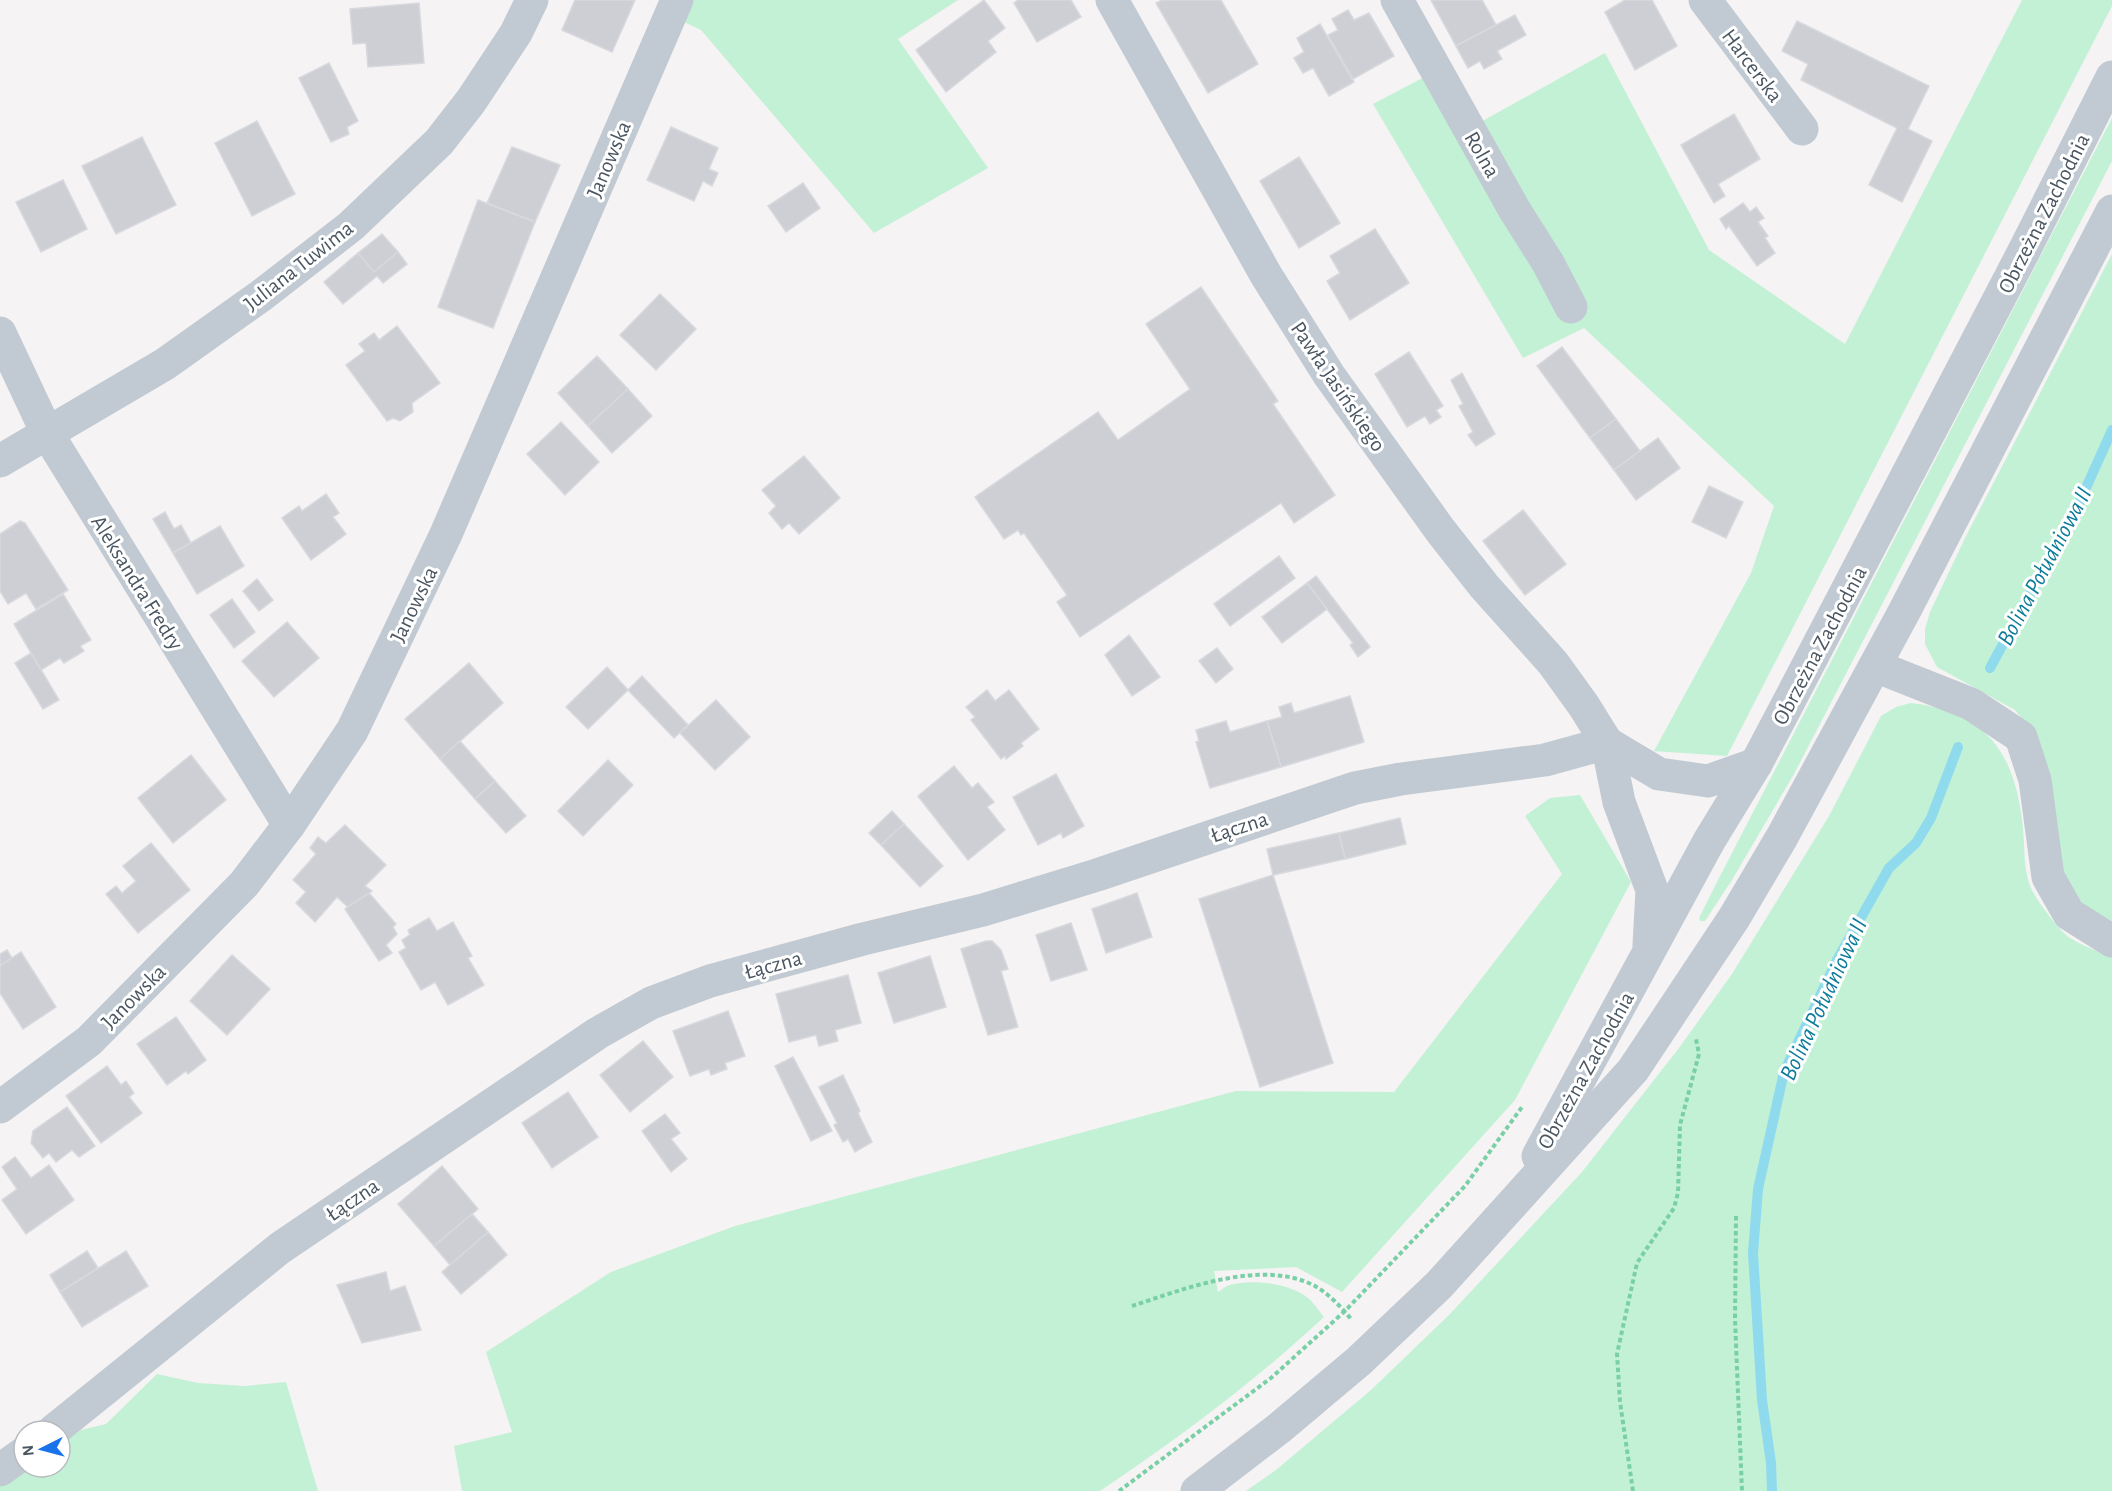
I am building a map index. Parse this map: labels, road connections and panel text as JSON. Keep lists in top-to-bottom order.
{
  "streets": {
    "street": [
      "Harcerska",
      "Rolna",
      "Janowska",
      "Obrzeżna Zachodnia",
      "Juliana Tuwima",
      "Pawła Jasińskiego",
      "Aleksandra Fredry",
      "Łączna"
    ]
  },
  "crossings": [
    ["Janowska", "Aleksandra Fredry"],
    ["Obrzeżna Zachodnia", "Pawła Jasińskiego"],
    ["Juliana Tuwima", "Aleksandra Fredry"],
    ["Pawła Jasińskiego", "Łączna"]
  ],
  "water": ["Bolina Południowa II"],
  "north": "left"
}
